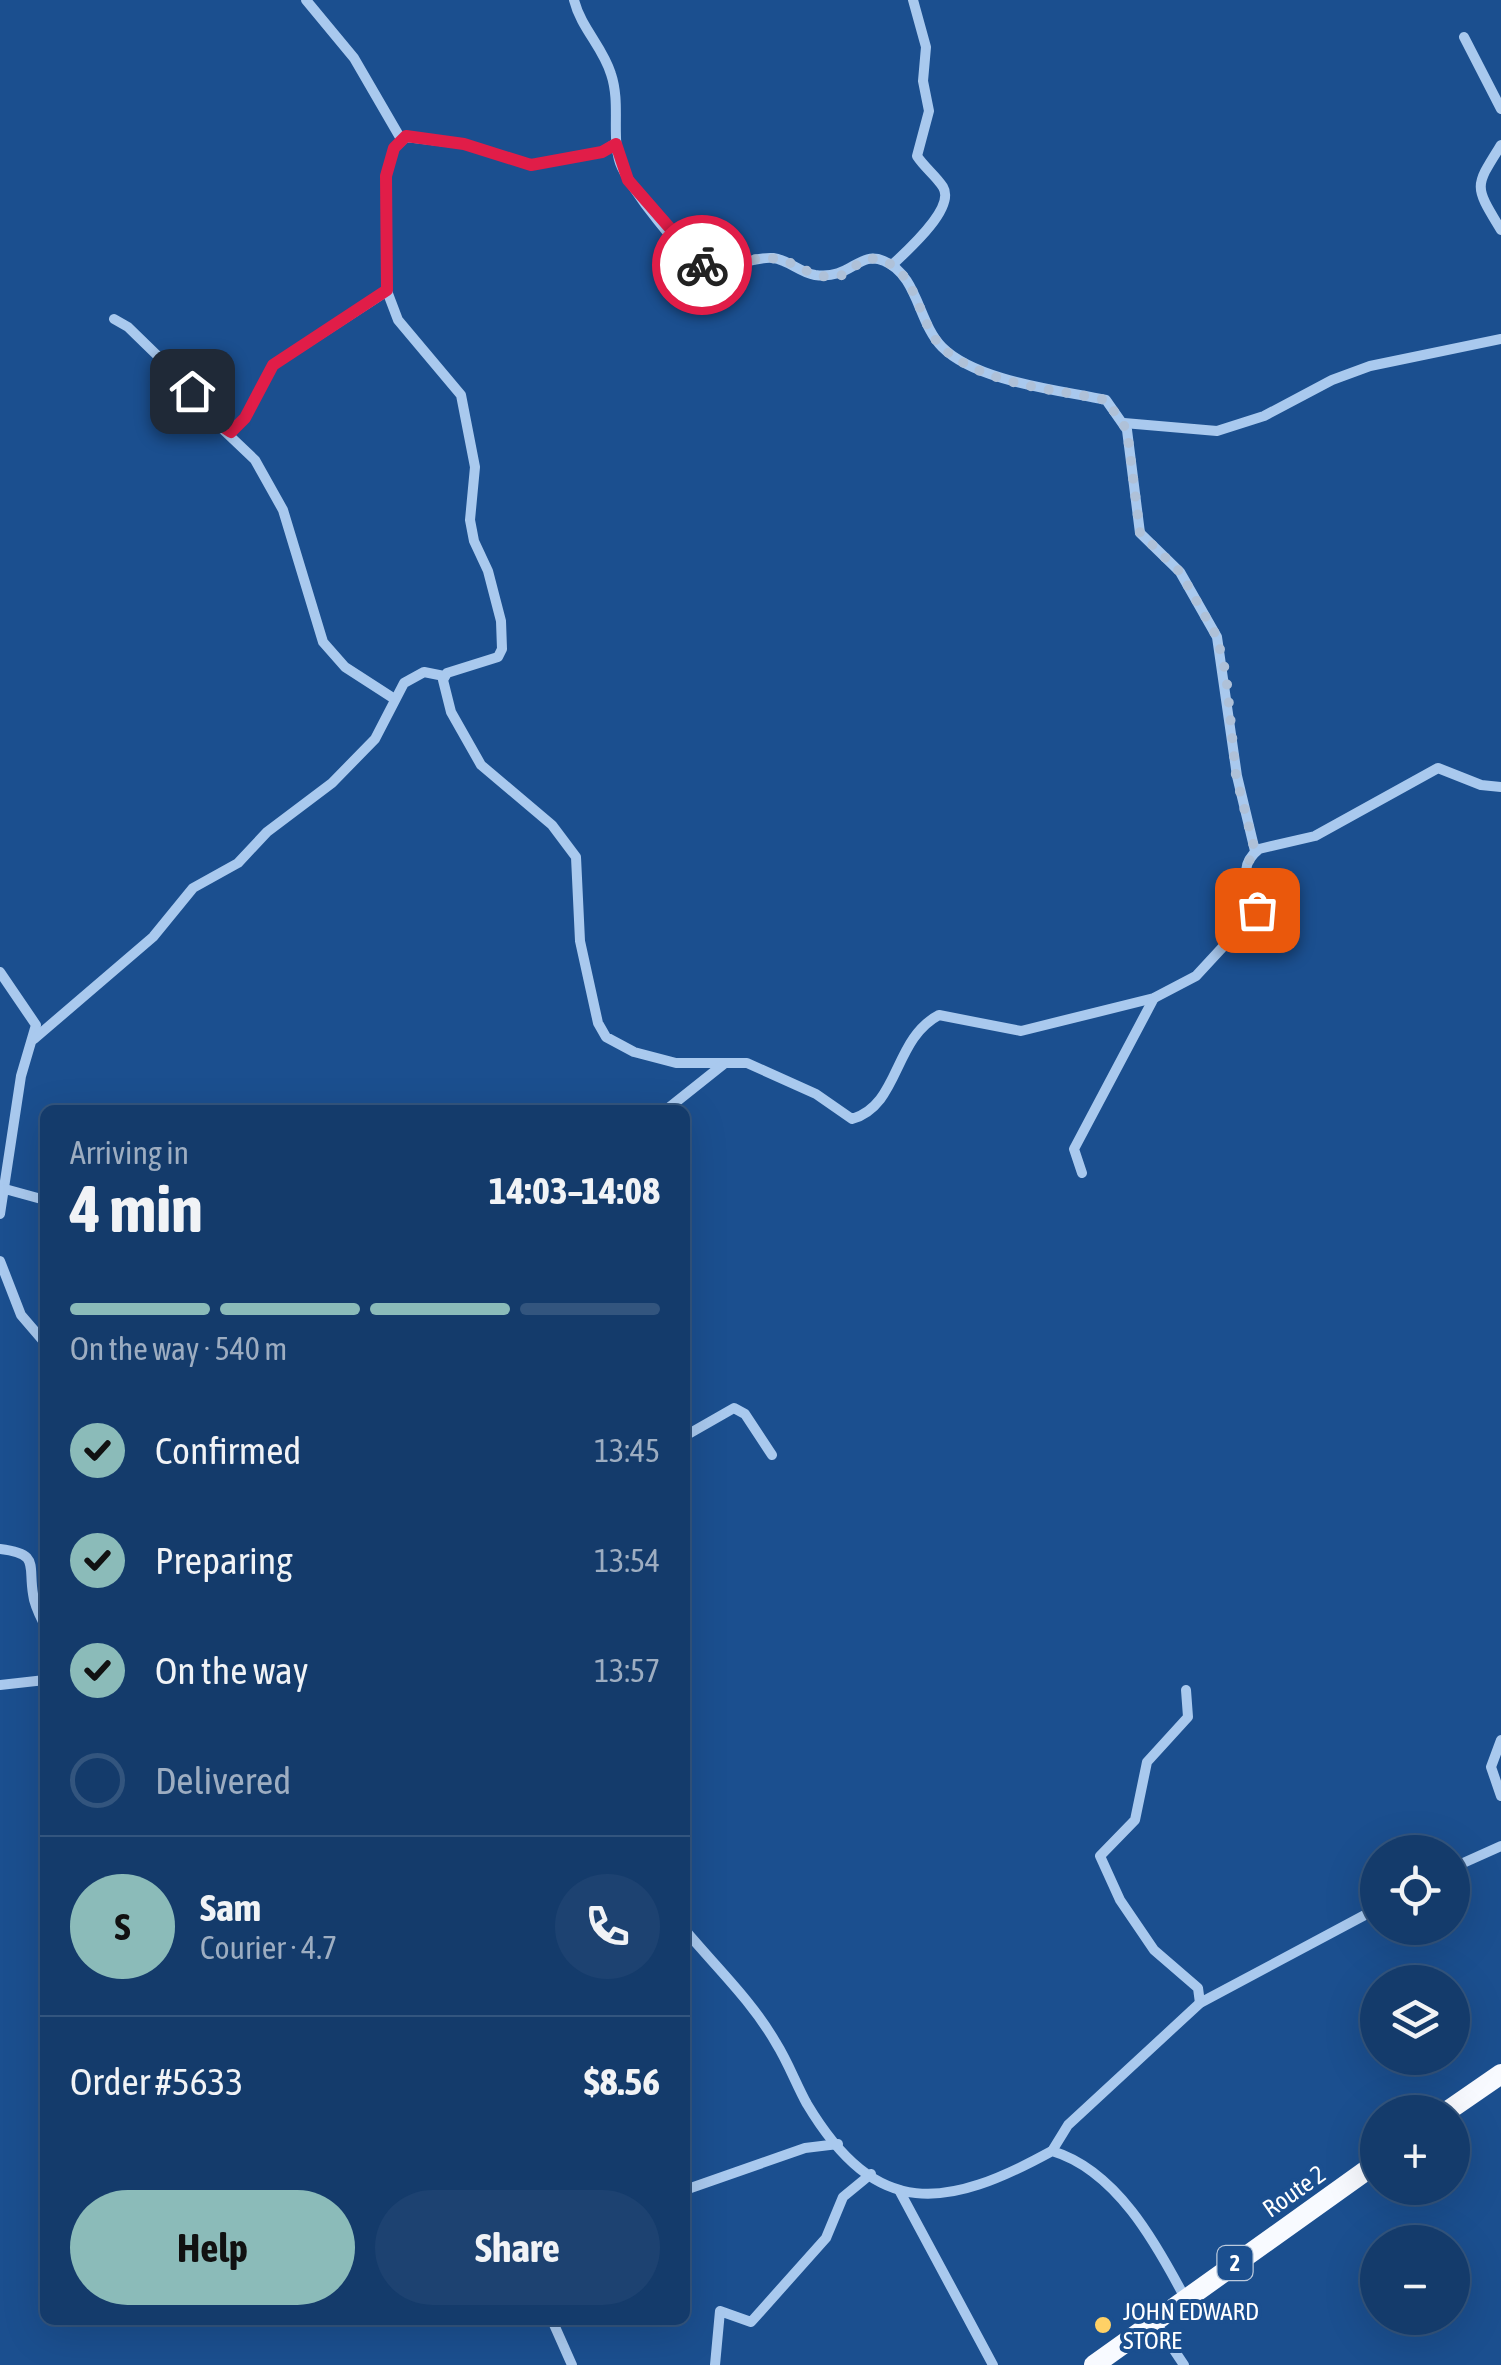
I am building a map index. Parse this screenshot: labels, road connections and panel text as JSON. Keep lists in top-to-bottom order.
{
  "streets": {
    "highway": ["Route 2", "2"]
  },
  "places": ["JOHN EDWARD STORE"],
  "page": {
    "heading": ["4 min", "Arriving in", "14:03–14:08"],
    "panel": [
      "Sam",
      "Courier · 4.7",
      "Order #5633",
      "$8.56"
    ],
    "bar": "On the way · 540 m",
    "list": [
      ["Confirmed", "13:45"],
      ["Preparing", "13:54"],
      ["On the way", "13:57"],
      "Delivered"
    ],
    "map_buttons": ["+", "−"],
    "round": "S",
    "buttons": ["Help", "Share"]
  }
}
